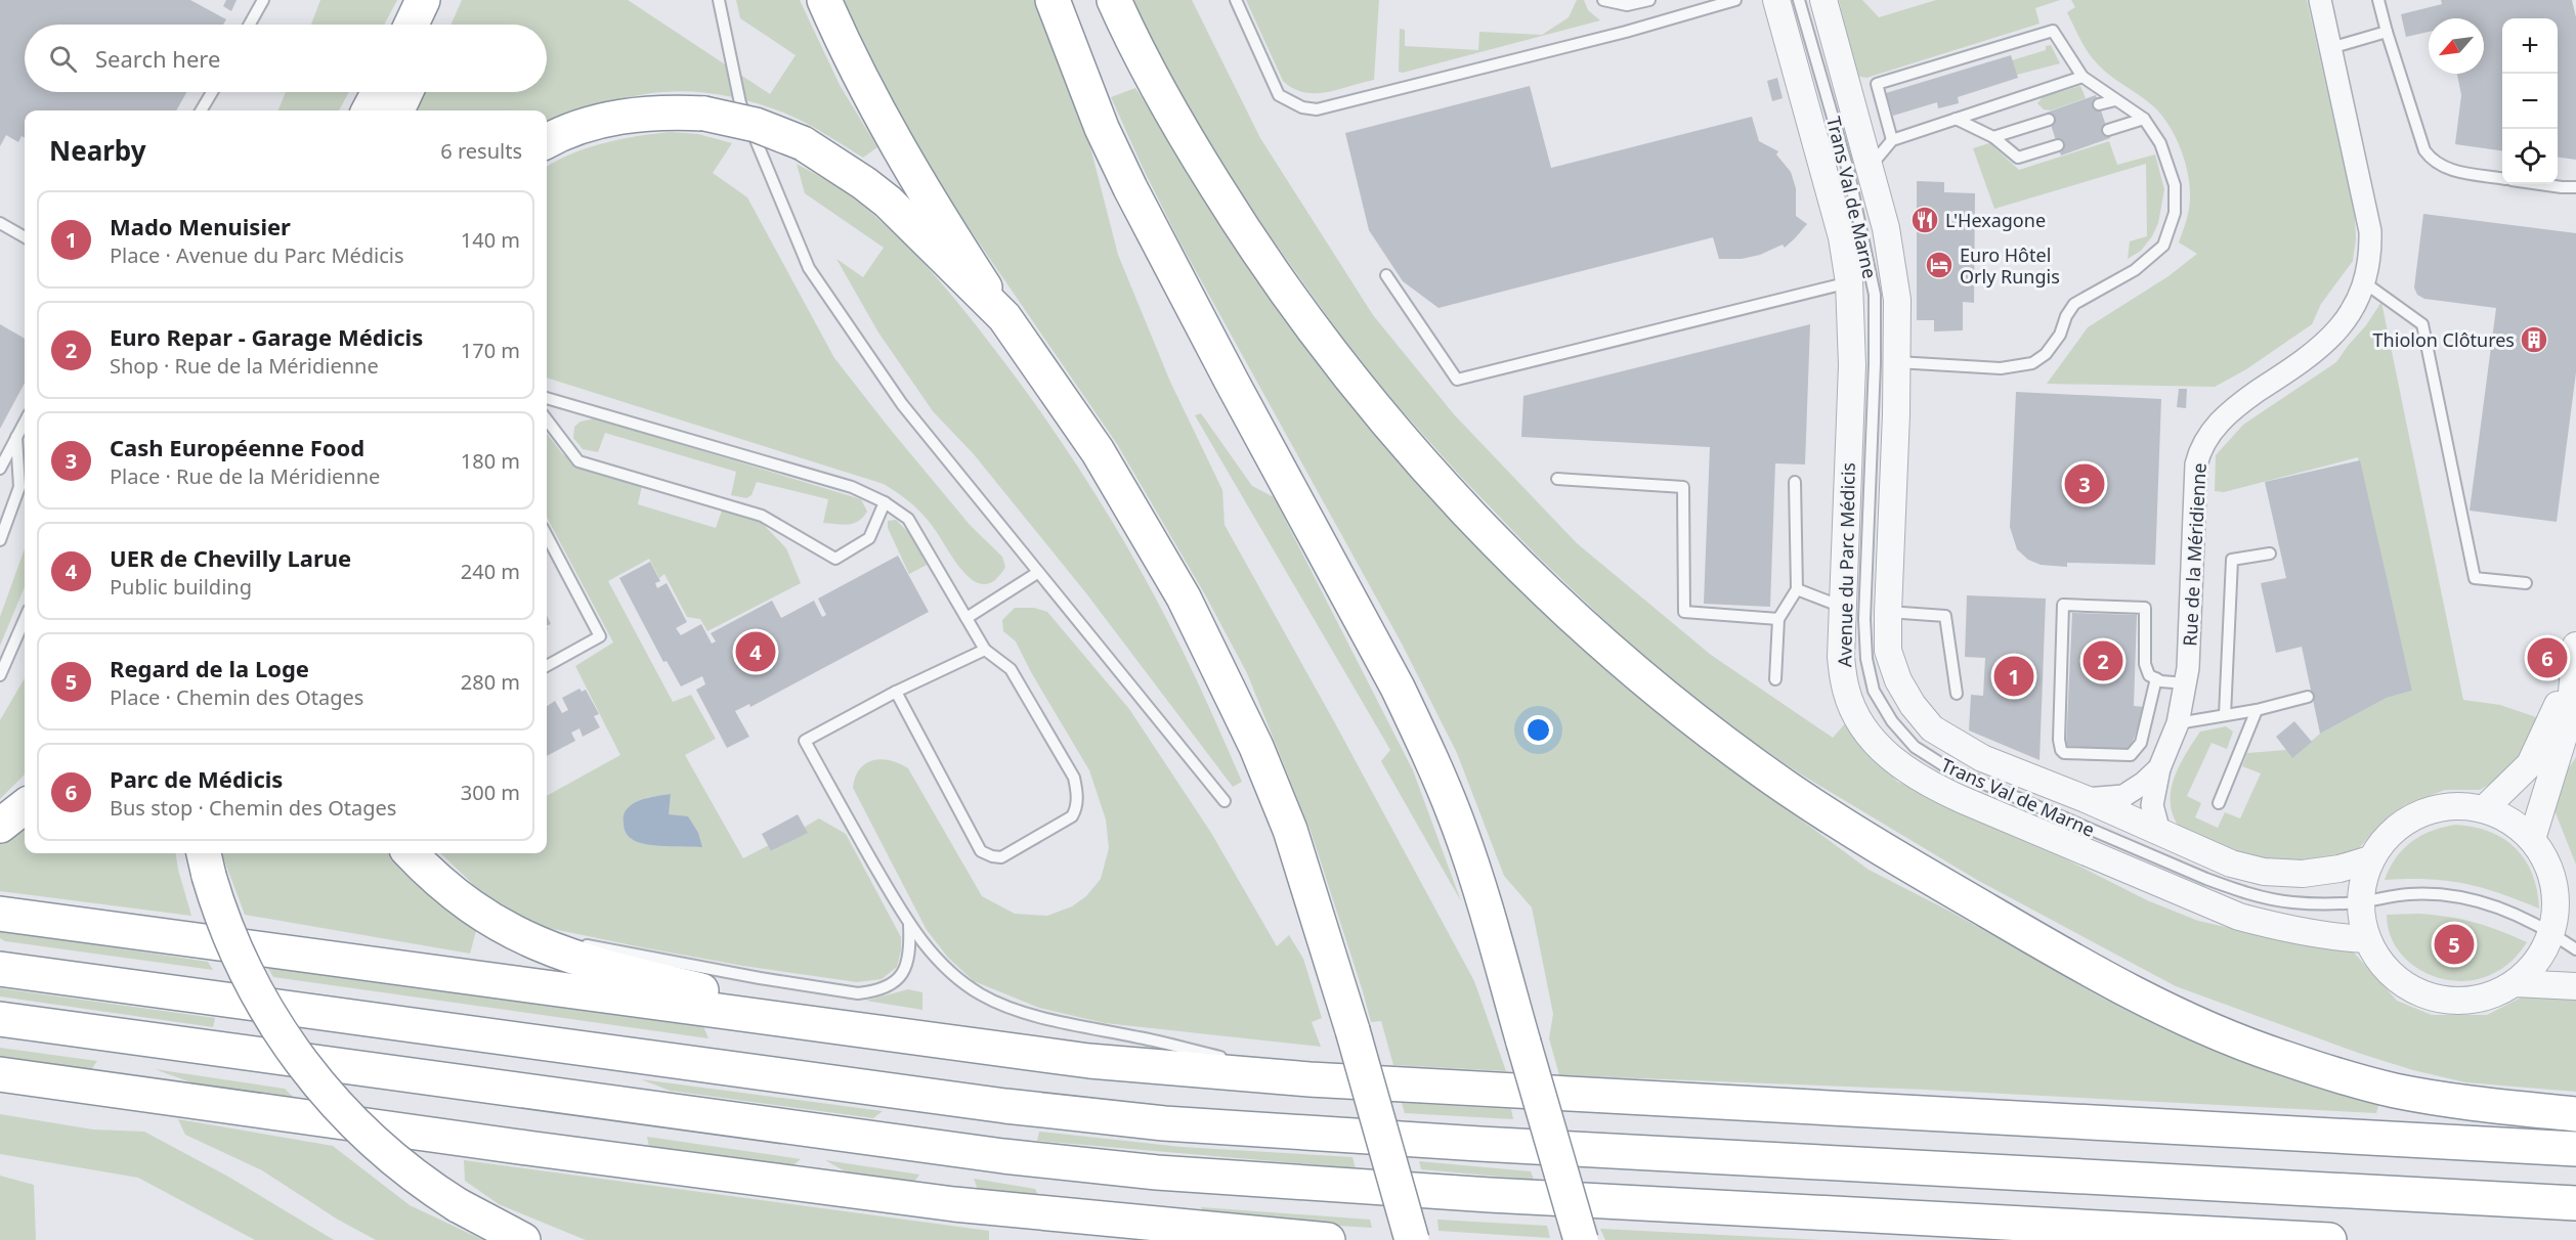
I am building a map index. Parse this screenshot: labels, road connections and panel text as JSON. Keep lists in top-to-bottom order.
{
  "streets": {
    "street": ["Rue de la Méridienne", "Avenue du Parc Médicis"],
    "lane": ["Trans Val de Marne"]
  },
  "crossings": [
    ["Trans Val de Marne", "Avenue du Parc Médicis"],
    ["Rue de la Méridienne", "Avenue du Parc Médicis"]
  ],
  "places": {
    "restaurant": ["L'Hexagone"],
    "hotel": ["Euro Hôtel Orly Rungis"],
    "building": ["Thiolon Clôtures"]
  },
  "north": "bottom left",
  "page": {
    "map_buttons": ["+", "−"],
    "search": "Search here",
    "heading": ["Nearby", "6 results"],
    "list": [
      {
        "mark": "1",
        "name": "Mado Menuisier",
        "note": "Place · Avenue du Parc Médicis",
        "value": "140 m"
      },
      {
        "mark": "2",
        "name": "Euro Repar - Garage Médicis",
        "note": "Shop · Rue de la Méridienne",
        "value": "170 m"
      },
      {
        "mark": "3",
        "name": "Cash Européenne Food",
        "note": "Place · Rue de la Méridienne",
        "value": "180 m"
      },
      {
        "mark": "4",
        "name": "UER de Chevilly Larue",
        "note": "Public building",
        "value": "240 m"
      },
      {
        "mark": "5",
        "name": "Regard de la Loge",
        "note": "Place · Chemin des Otages",
        "value": "280 m"
      },
      {
        "mark": "6",
        "name": "Parc de Médicis",
        "note": "Bus stop · Chemin des Otages",
        "value": "300 m"
      }
    ],
    "pins": [
      "3",
      "4",
      "6",
      "2",
      "1",
      "5"
    ]
  }
}
